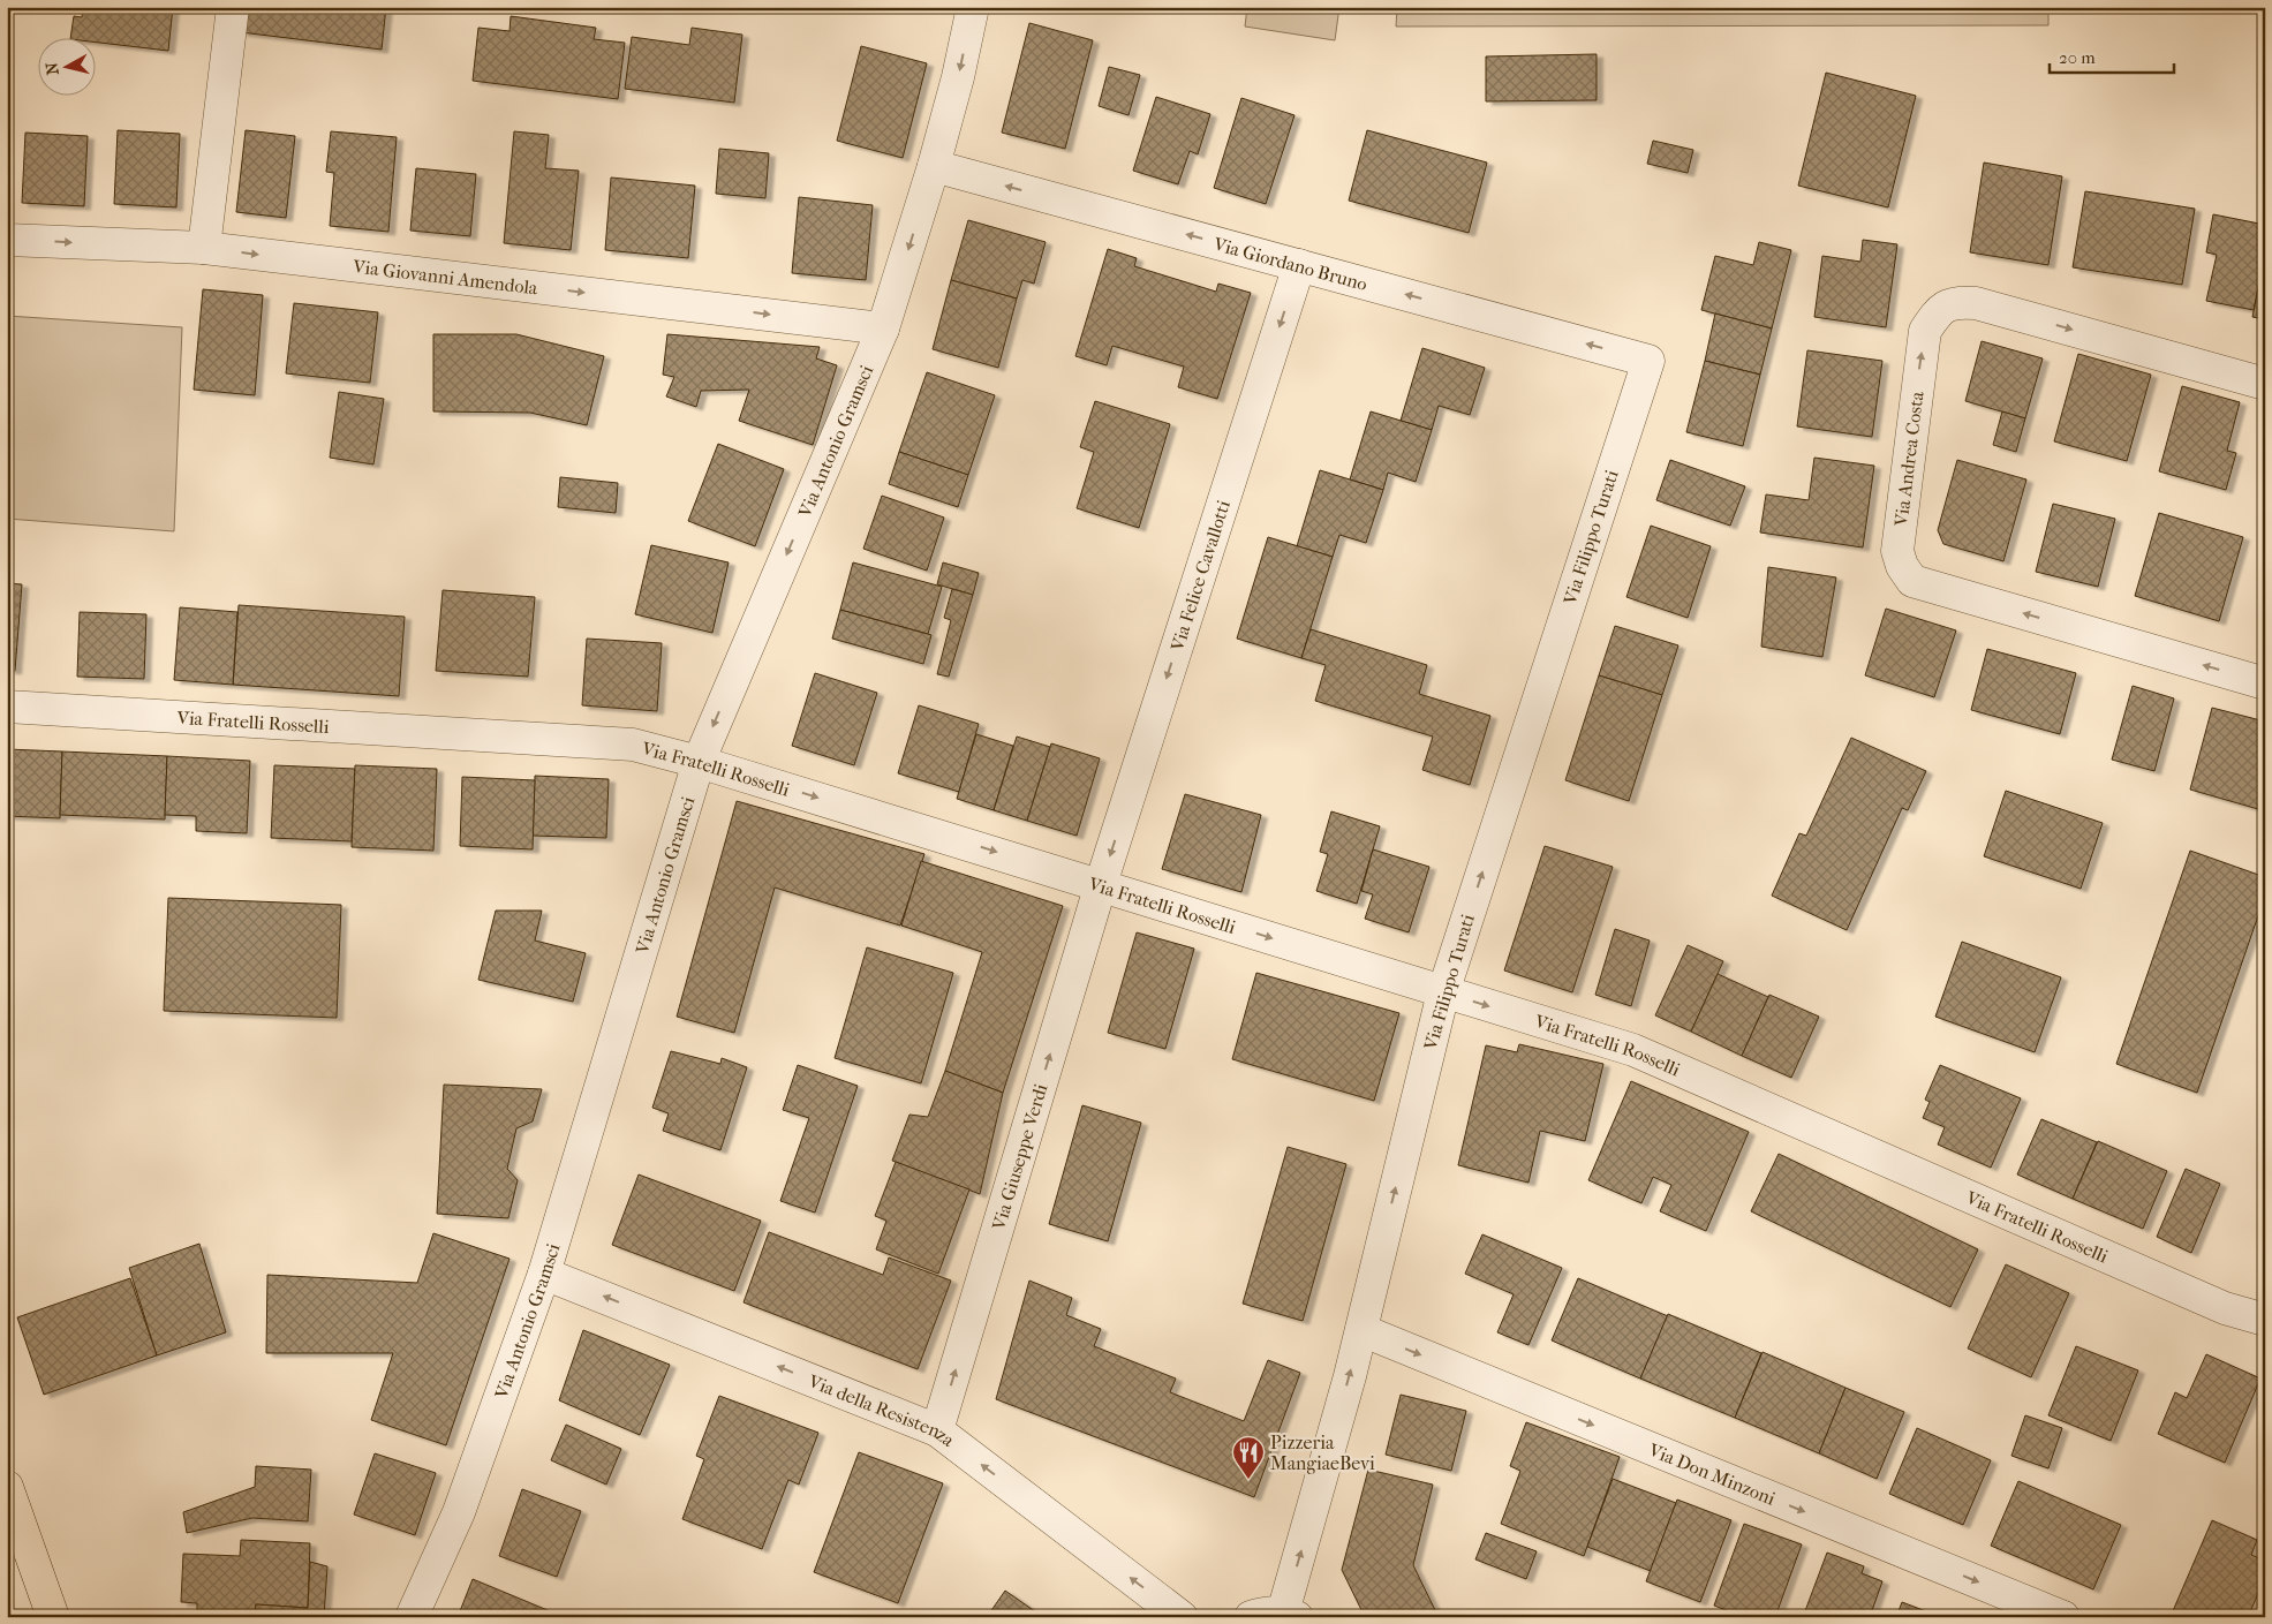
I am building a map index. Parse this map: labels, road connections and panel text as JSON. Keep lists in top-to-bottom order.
{
  "streets": {
    "street": [
      "Via Giordano Bruno",
      "Via Giovanni Amendola",
      "Via Antonio Gramsci",
      "Via Andrea Costa",
      "Via Filippo Turati",
      "Via Felice Cavallotti",
      "Via Fratelli Rosselli",
      "Via Giuseppe Verdi",
      "Via della Resistenza",
      "Via Don Minzoni"
    ]
  },
  "crossings": [
    ["Via Giordano Bruno", "Via Antonio Gramsci"],
    ["Via Giordano Bruno", "Via Filippo Turati"],
    ["Via Giordano Bruno", "Via Felice Cavallotti"],
    ["Via Giovanni Amendola", "Via Antonio Gramsci"],
    ["Via Antonio Gramsci", "Via Fratelli Rosselli"],
    ["Via Antonio Gramsci", "Via della Resistenza"],
    ["Via Filippo Turati", "Via Fratelli Rosselli"],
    ["Via Filippo Turati", "Via Don Minzoni"],
    ["Via Felice Cavallotti", "Via Fratelli Rosselli"],
    ["Via Felice Cavallotti", "Via Giuseppe Verdi"],
    ["Via Fratelli Rosselli", "Via Giuseppe Verdi"],
    ["Via Giuseppe Verdi", "Via della Resistenza"]
  ],
  "one_way": [
    "Via Giordano Bruno",
    "Via Giovanni Amendola",
    "Via Antonio Gramsci",
    "Via Filippo Turati",
    "Via Felice Cavallotti",
    "Via Fratelli Rosselli",
    "Via Giuseppe Verdi",
    "Via della Resistenza",
    "Via Don Minzoni"
  ],
  "places": {
    "restaurant": ["Pizzeria MangiaeBevi"]
  },
  "scale_bar": "20 m",
  "north": "left"
}
